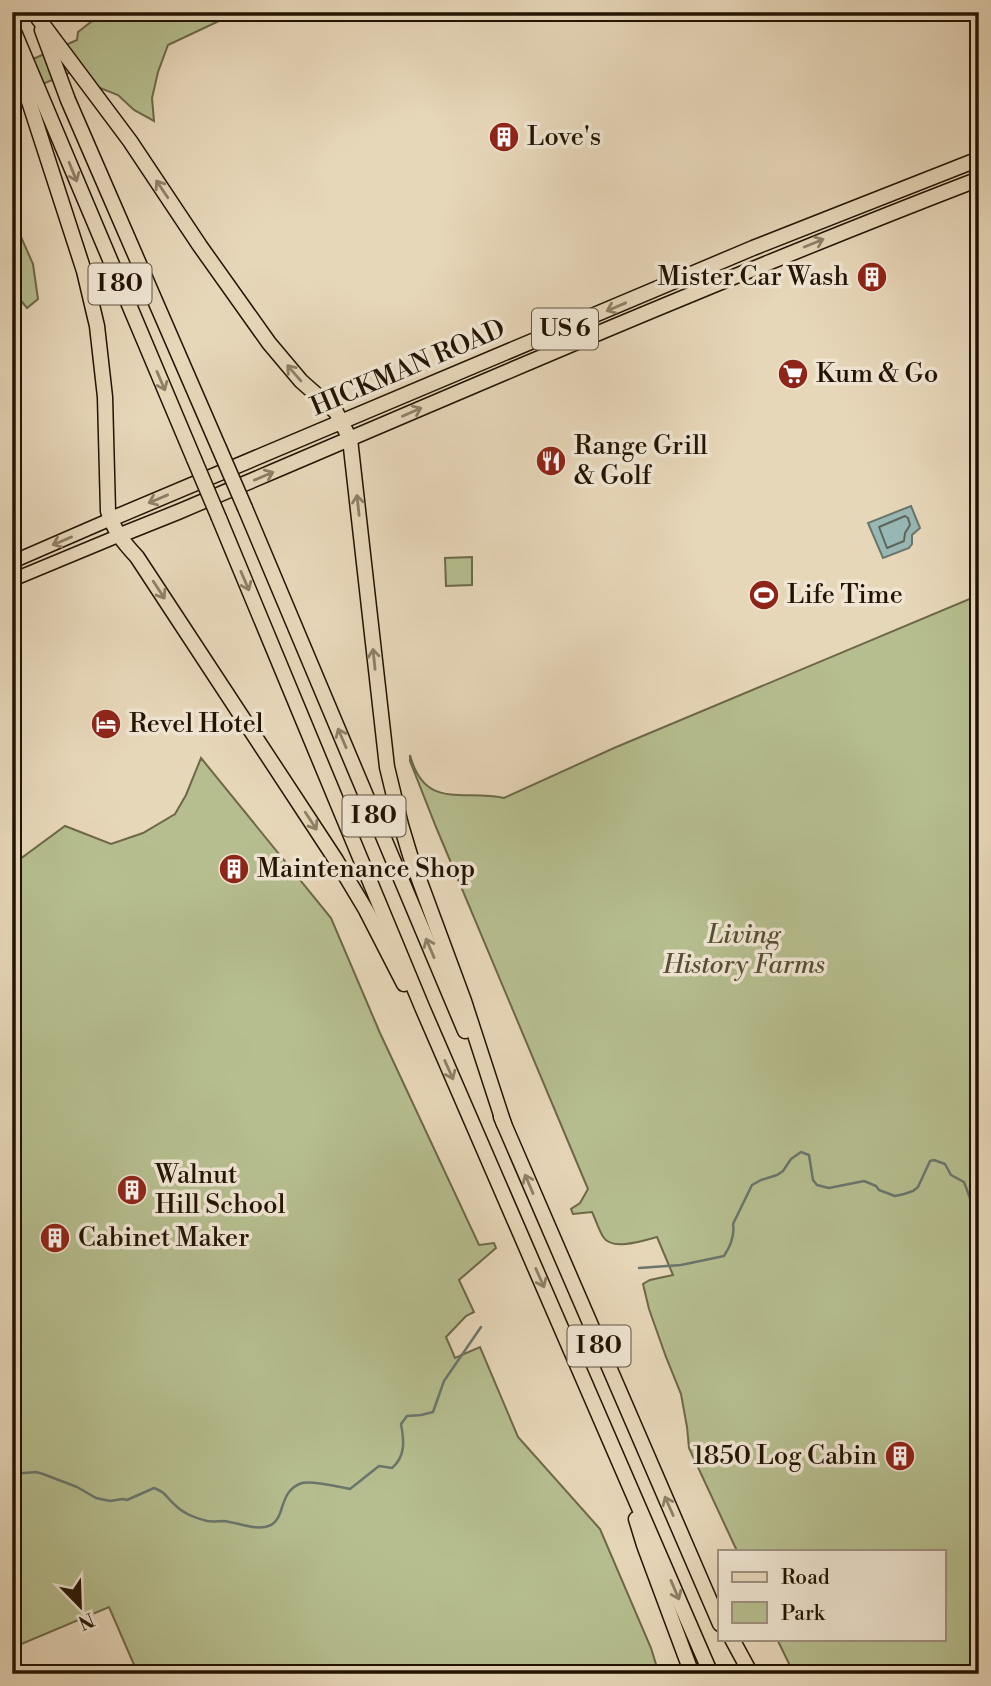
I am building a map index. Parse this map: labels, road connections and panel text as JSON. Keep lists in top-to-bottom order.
{
  "streets": {
    "highway": ["I 80", "US 6", "HICKMAN ROAD"]
  },
  "parks": ["Living History Farms"],
  "places": {
    "building": [
      "Love's",
      "Mister Car Wash",
      "Maintenance Shop",
      "Walnut Hill School",
      "Cabinet Maker",
      "1850 Log Cabin"
    ],
    "supermarket": ["Kum & Go"],
    "restaurant": ["Range Grill & Golf"],
    "sports": ["Life Time"],
    "hotel": ["Revel Hotel"]
  },
  "legend": ["Road", "Park"],
  "north": "bottom right"
}
